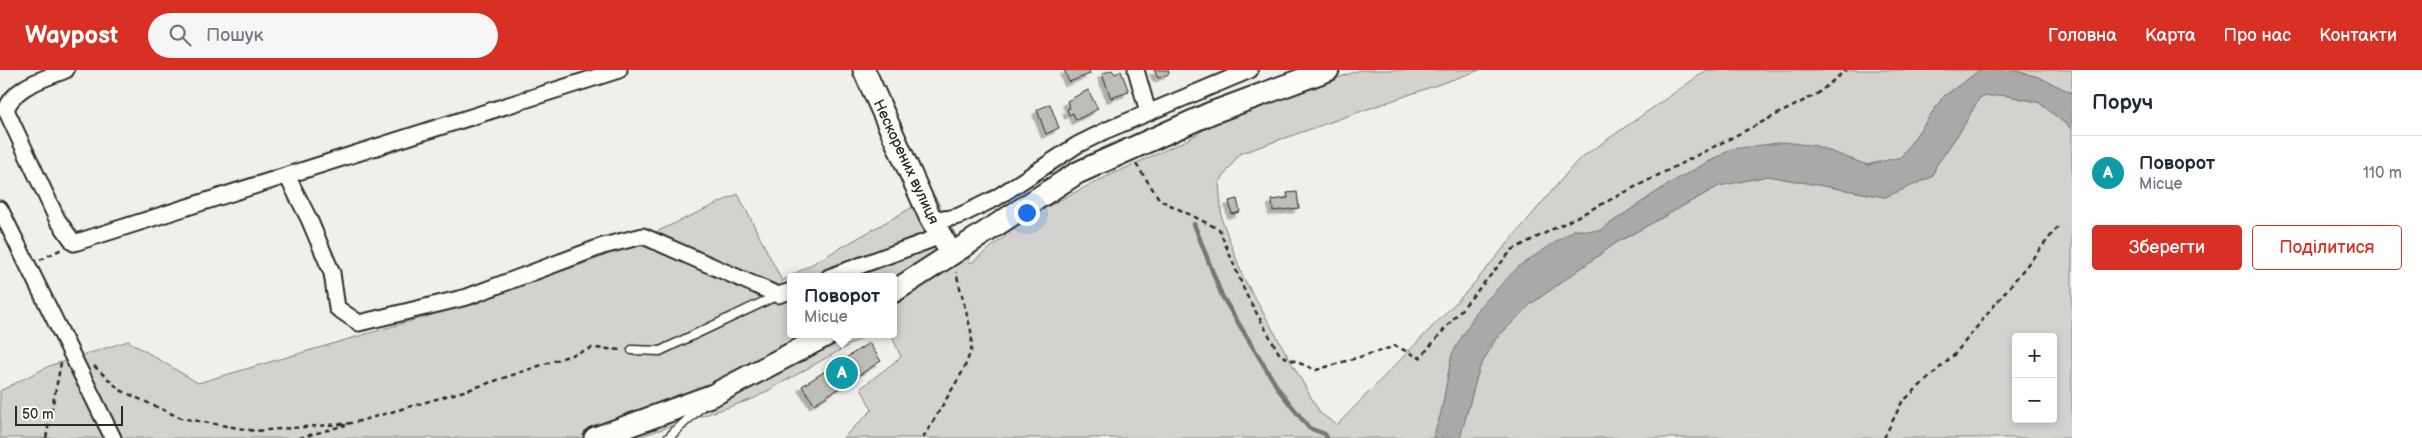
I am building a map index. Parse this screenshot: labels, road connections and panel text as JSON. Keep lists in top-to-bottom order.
{
  "streets": {
    "main road": ["Нескорених вулиця"]
  },
  "scale_bar": "50 m",
  "page": {
    "header": "Waypost",
    "search": "Пошук",
    "nav": [
      "Головна",
      "Карта",
      "Про нас",
      "Контакти"
    ],
    "heading": "Поруч",
    "list": [
      {
        "mark": "A",
        "name": "Поворот",
        "note": "Місце",
        "value": "110 m"
      }
    ],
    "buttons": ["Зберегти", "Поділитися"],
    "popup": ["Поворот", "Місце"],
    "map_buttons": ["+", "−"],
    "pins": "A",
    "scale": "50 m"
  }
}
